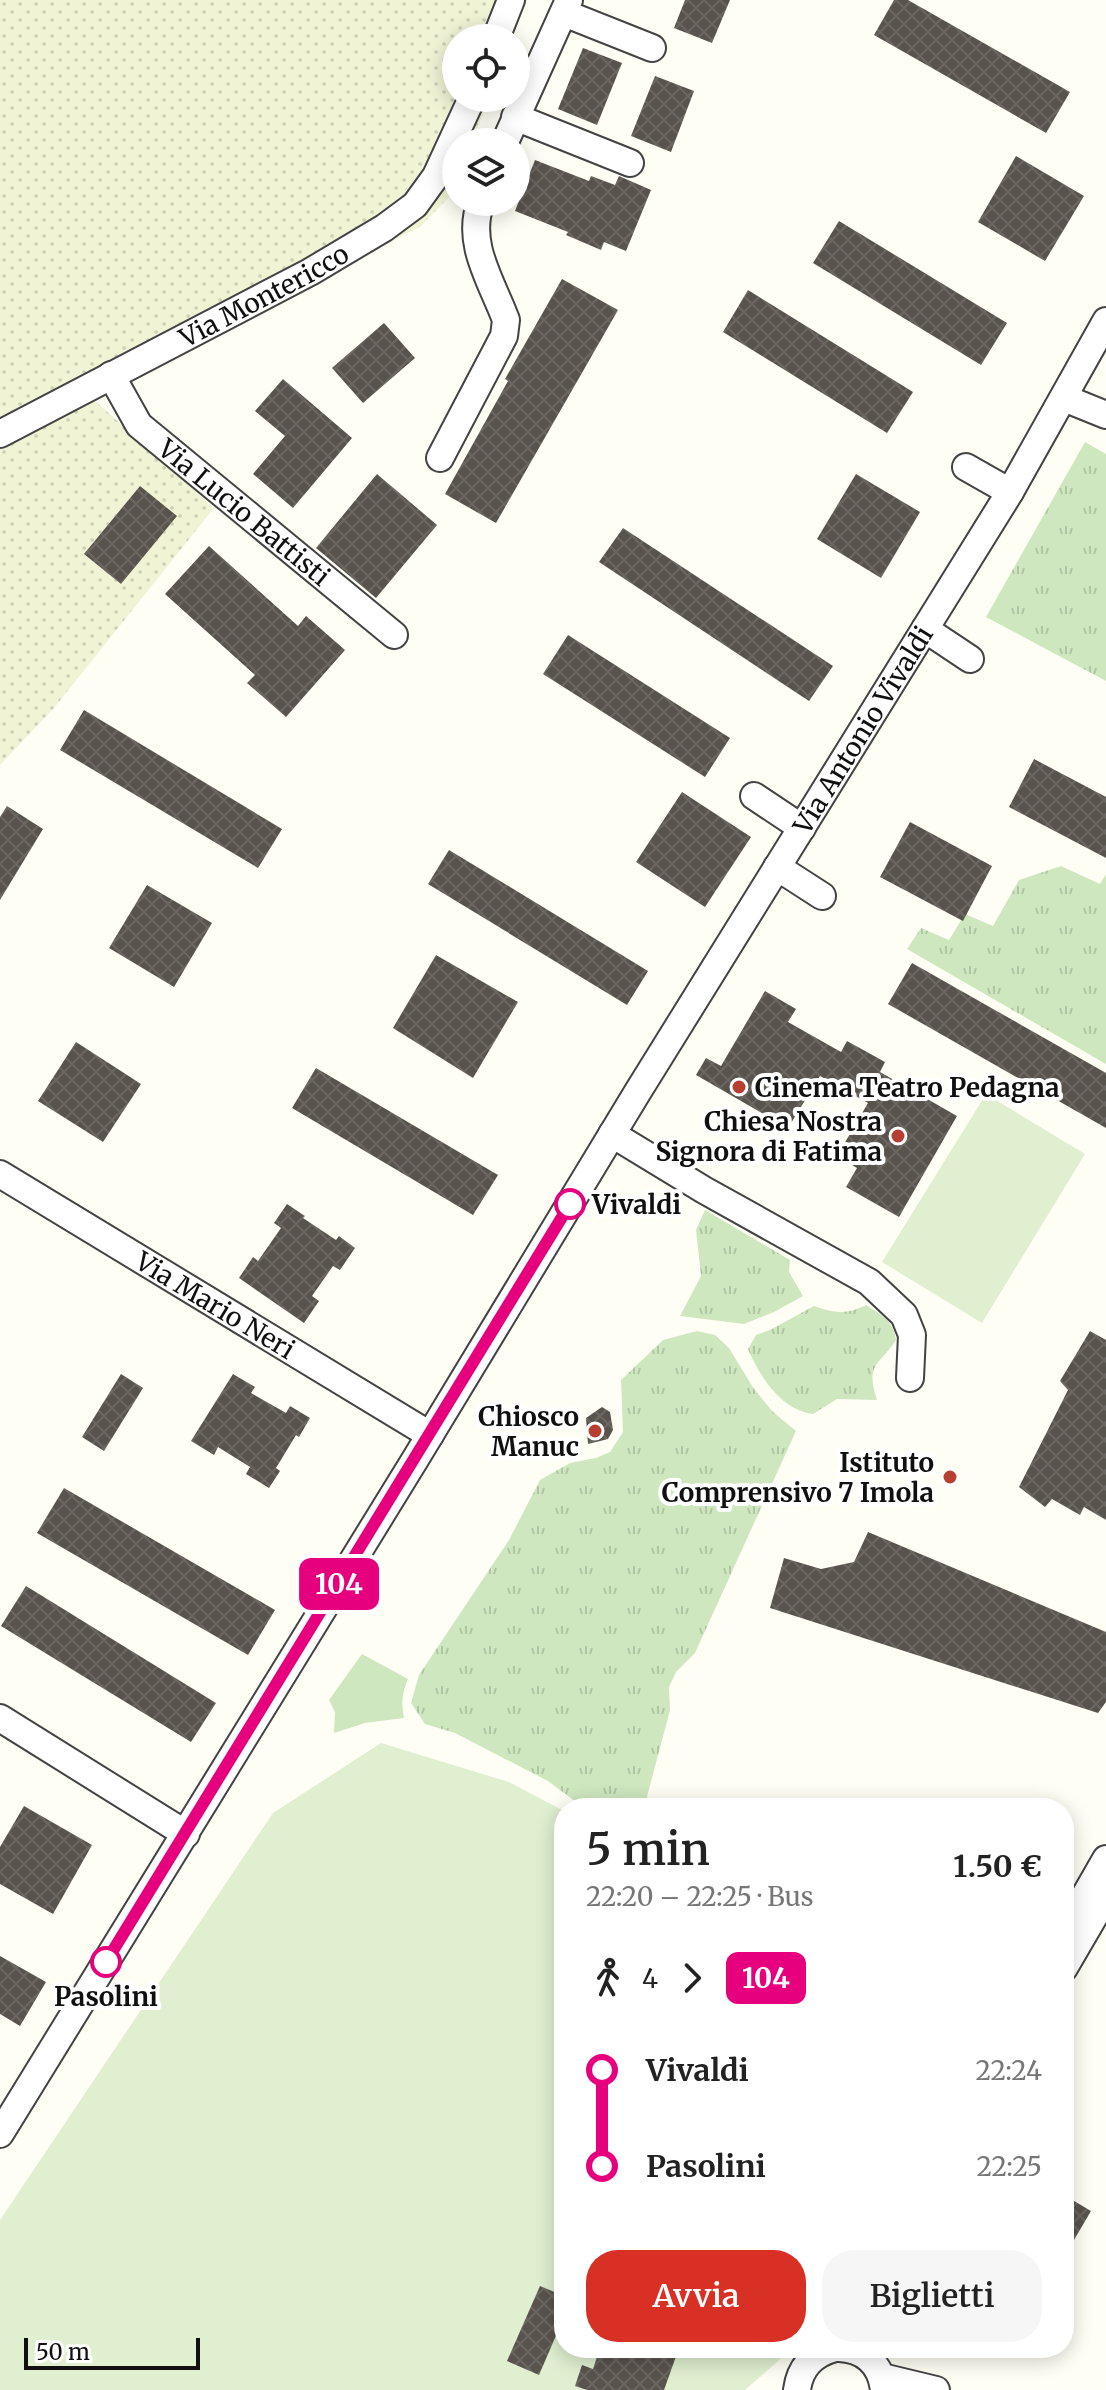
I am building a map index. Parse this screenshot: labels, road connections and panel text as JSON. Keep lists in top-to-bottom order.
{
  "streets": {
    "street": [
      "Via Montericco",
      "Via Lucio Battisti",
      "Via Antonio Vivaldi",
      "Via Mario Neri"
    ]
  },
  "crossings": [
    ["Via Montericco", "Via Lucio Battisti"],
    ["Via Antonio Vivaldi", "Via Mario Neri"]
  ],
  "places": [
    "Cinema Teatro Pedagna",
    "Chiesa Nostra Signora di Fatima",
    "Vivaldi",
    "Chiosco Manuc",
    "Istituto Comprensivo 7 Imola",
    "Pasolini"
  ],
  "lines": ["bus line 104"],
  "scale_bar": "50 m",
  "page": {
    "on_map": "104",
    "heading": ["5 min", "22:20 – 22:25 · Bus", "1.50 €"],
    "legs": ["4", "104"],
    "list": [
      {
        "name": "Vivaldi",
        "value": "22:24"
      },
      {
        "name": "Pasolini",
        "value": "22:25"
      }
    ],
    "buttons": ["Avvia", "Biglietti"],
    "scale": "50 m"
  }
}
